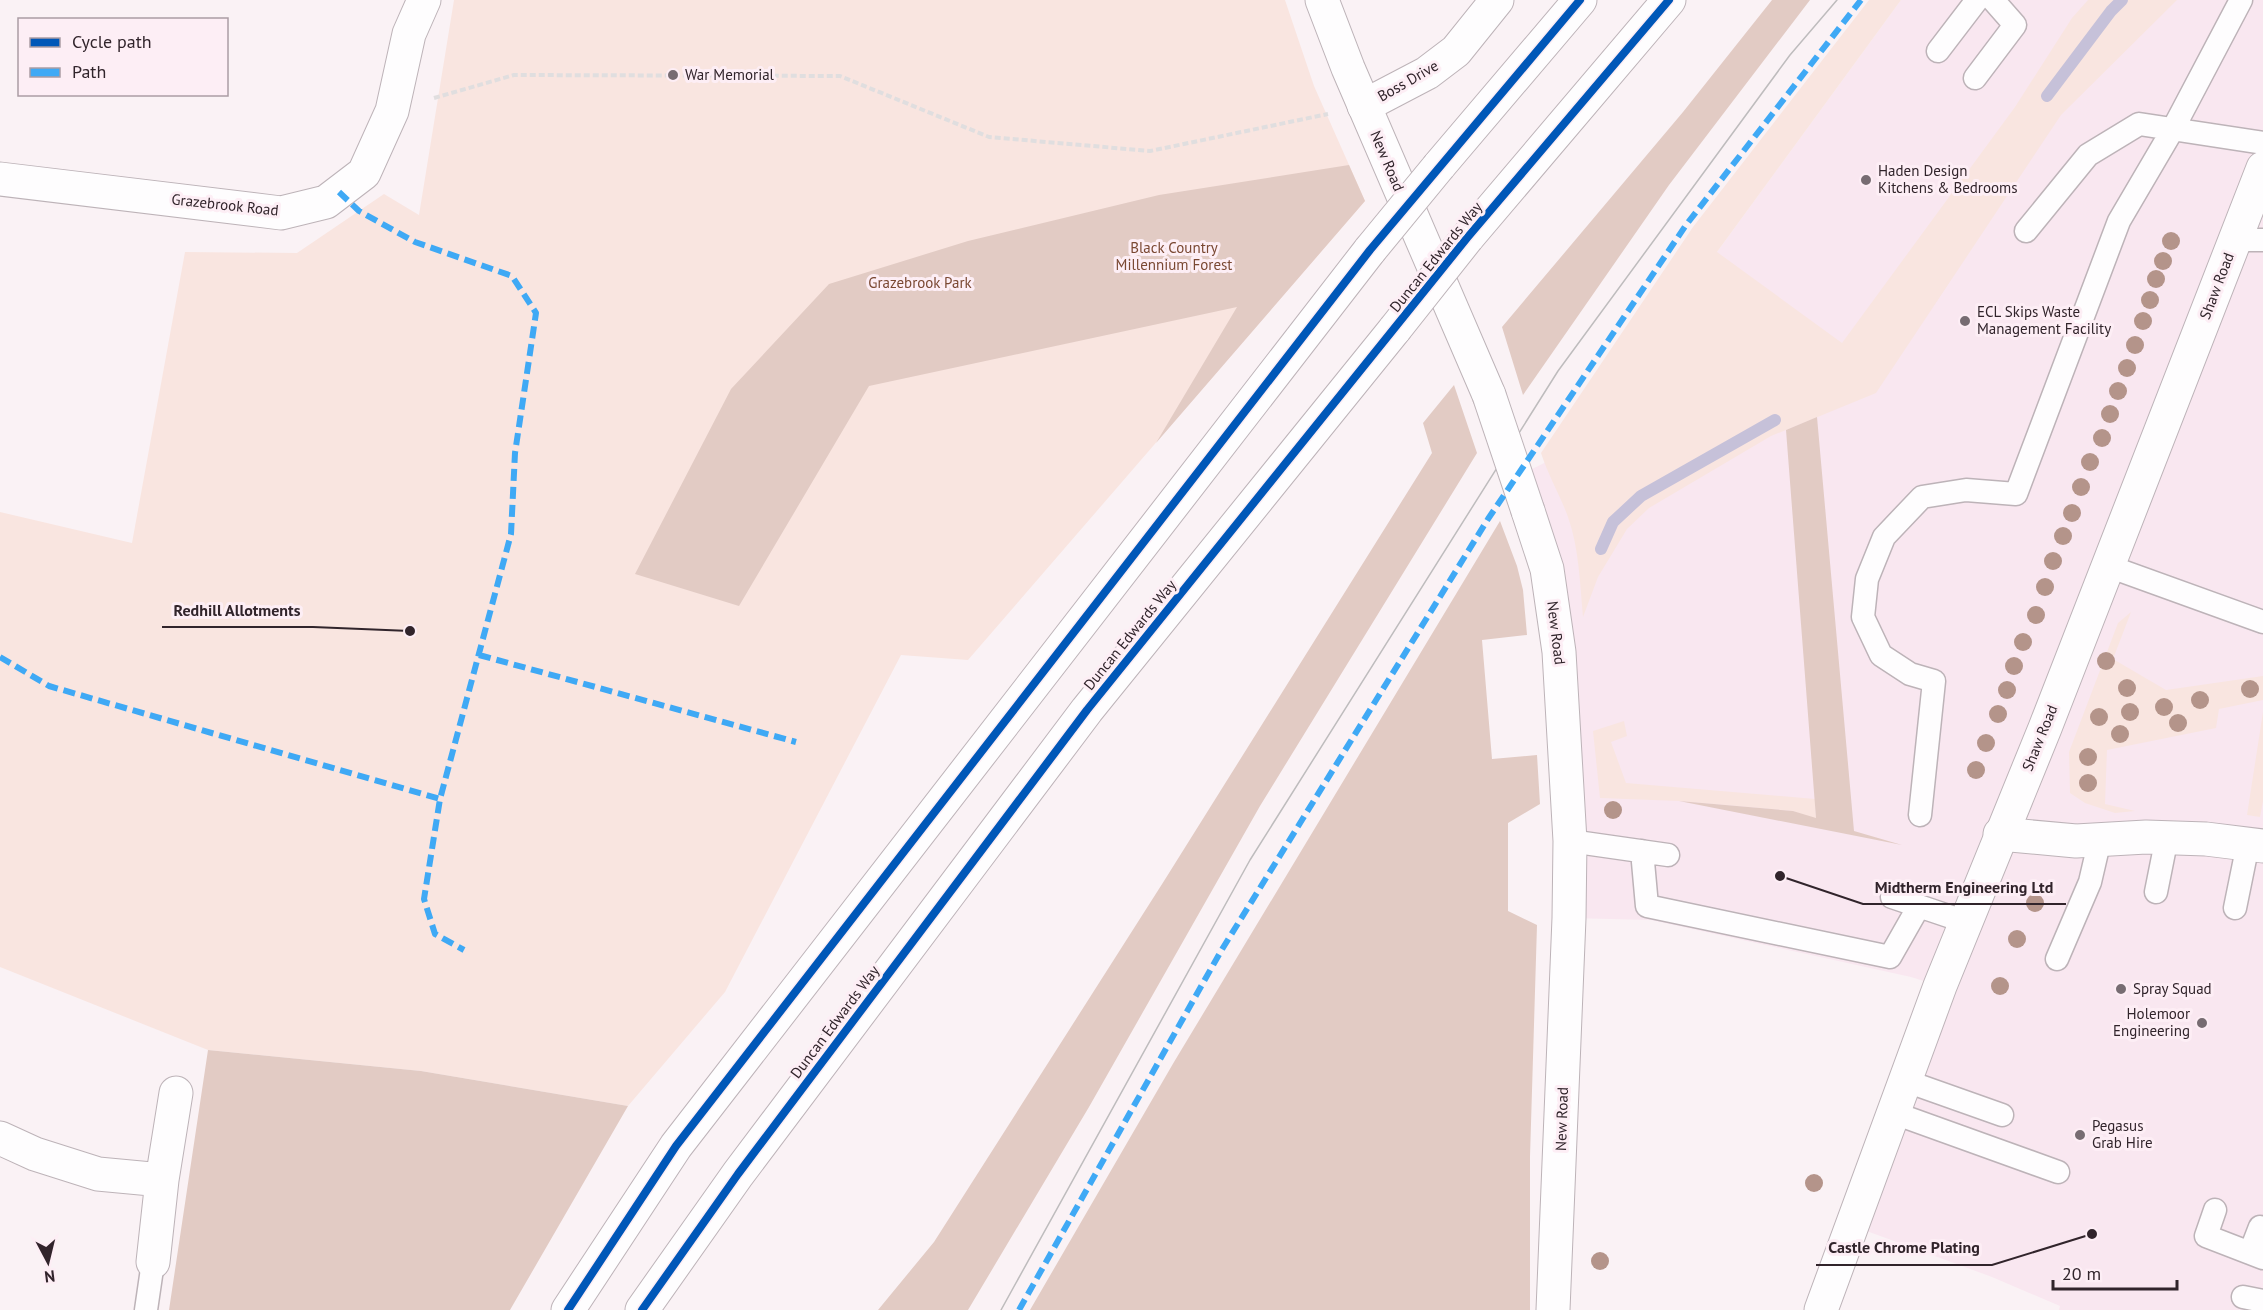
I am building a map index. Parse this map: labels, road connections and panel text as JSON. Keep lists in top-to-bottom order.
{
  "streets": {
    "main road": [
      "Boss Drive",
      "New Road",
      "Grazebrook Road",
      "Duncan Edwards Way",
      "Shaw Road"
    ]
  },
  "crossings": [
    ["Boss Drive", "New Road"]
  ],
  "parks": ["Black Country Millennium Forest", "Grazebrook Park"],
  "places": [
    "War Memorial",
    "Haden Design Kitchens & Bedrooms",
    "ECL Skips Waste Management Facility",
    "Redhill Allotments",
    "Midtherm Engineering Ltd",
    "Spray Squad",
    "Holemoor Engineering",
    "Pegasus Grab Hire",
    "Castle Chrome Plating"
  ],
  "legend": ["Cycle path", "Path"],
  "scale_bar": "20 m",
  "north": "bottom"
}
